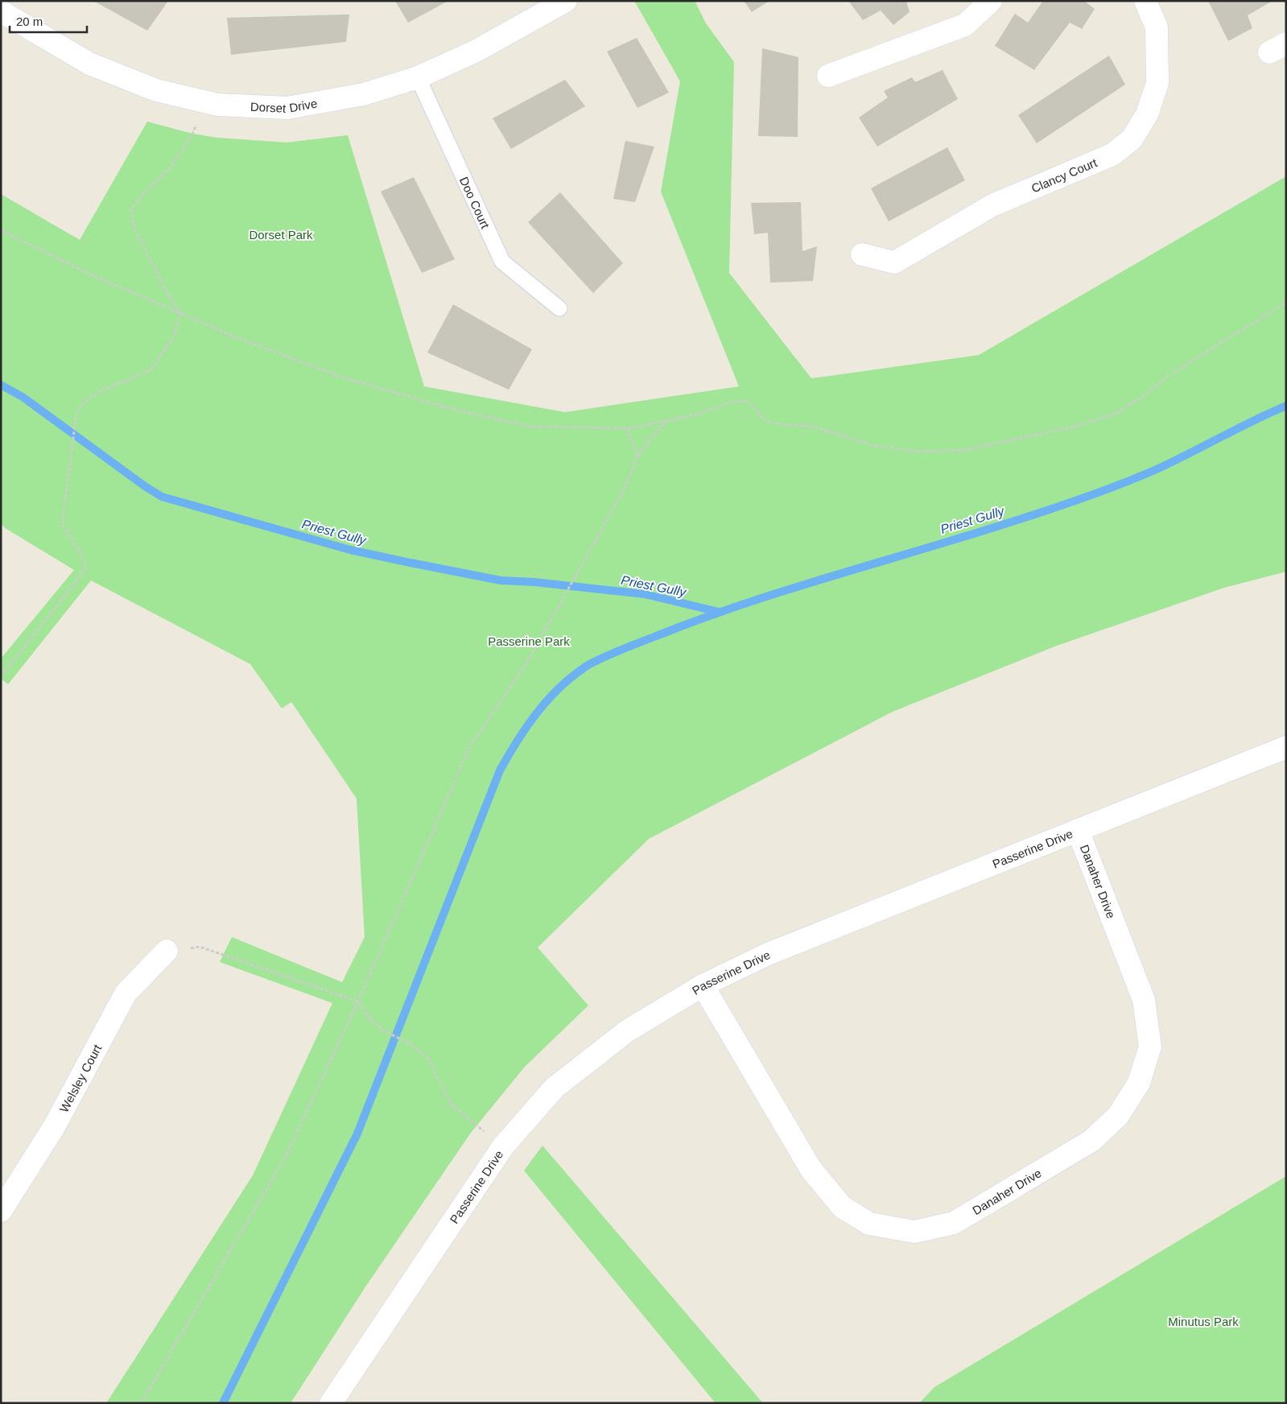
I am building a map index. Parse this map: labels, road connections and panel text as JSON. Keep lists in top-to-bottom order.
{
  "streets": {
    "street": [
      "Dorset Drive",
      "Clancy Court",
      "Passerine Drive",
      "Danaher Drive",
      "Welsley Court"
    ],
    "lane": ["Doo Court"]
  },
  "crossings": [
    ["Dorset Drive", "Doo Court"],
    ["Passerine Drive", "Danaher Drive"]
  ],
  "water": ["Priest Gully"],
  "parks": ["Dorset Park", "Passerine Park", "Minutus Park"],
  "scale_bar": "20 m"
}
